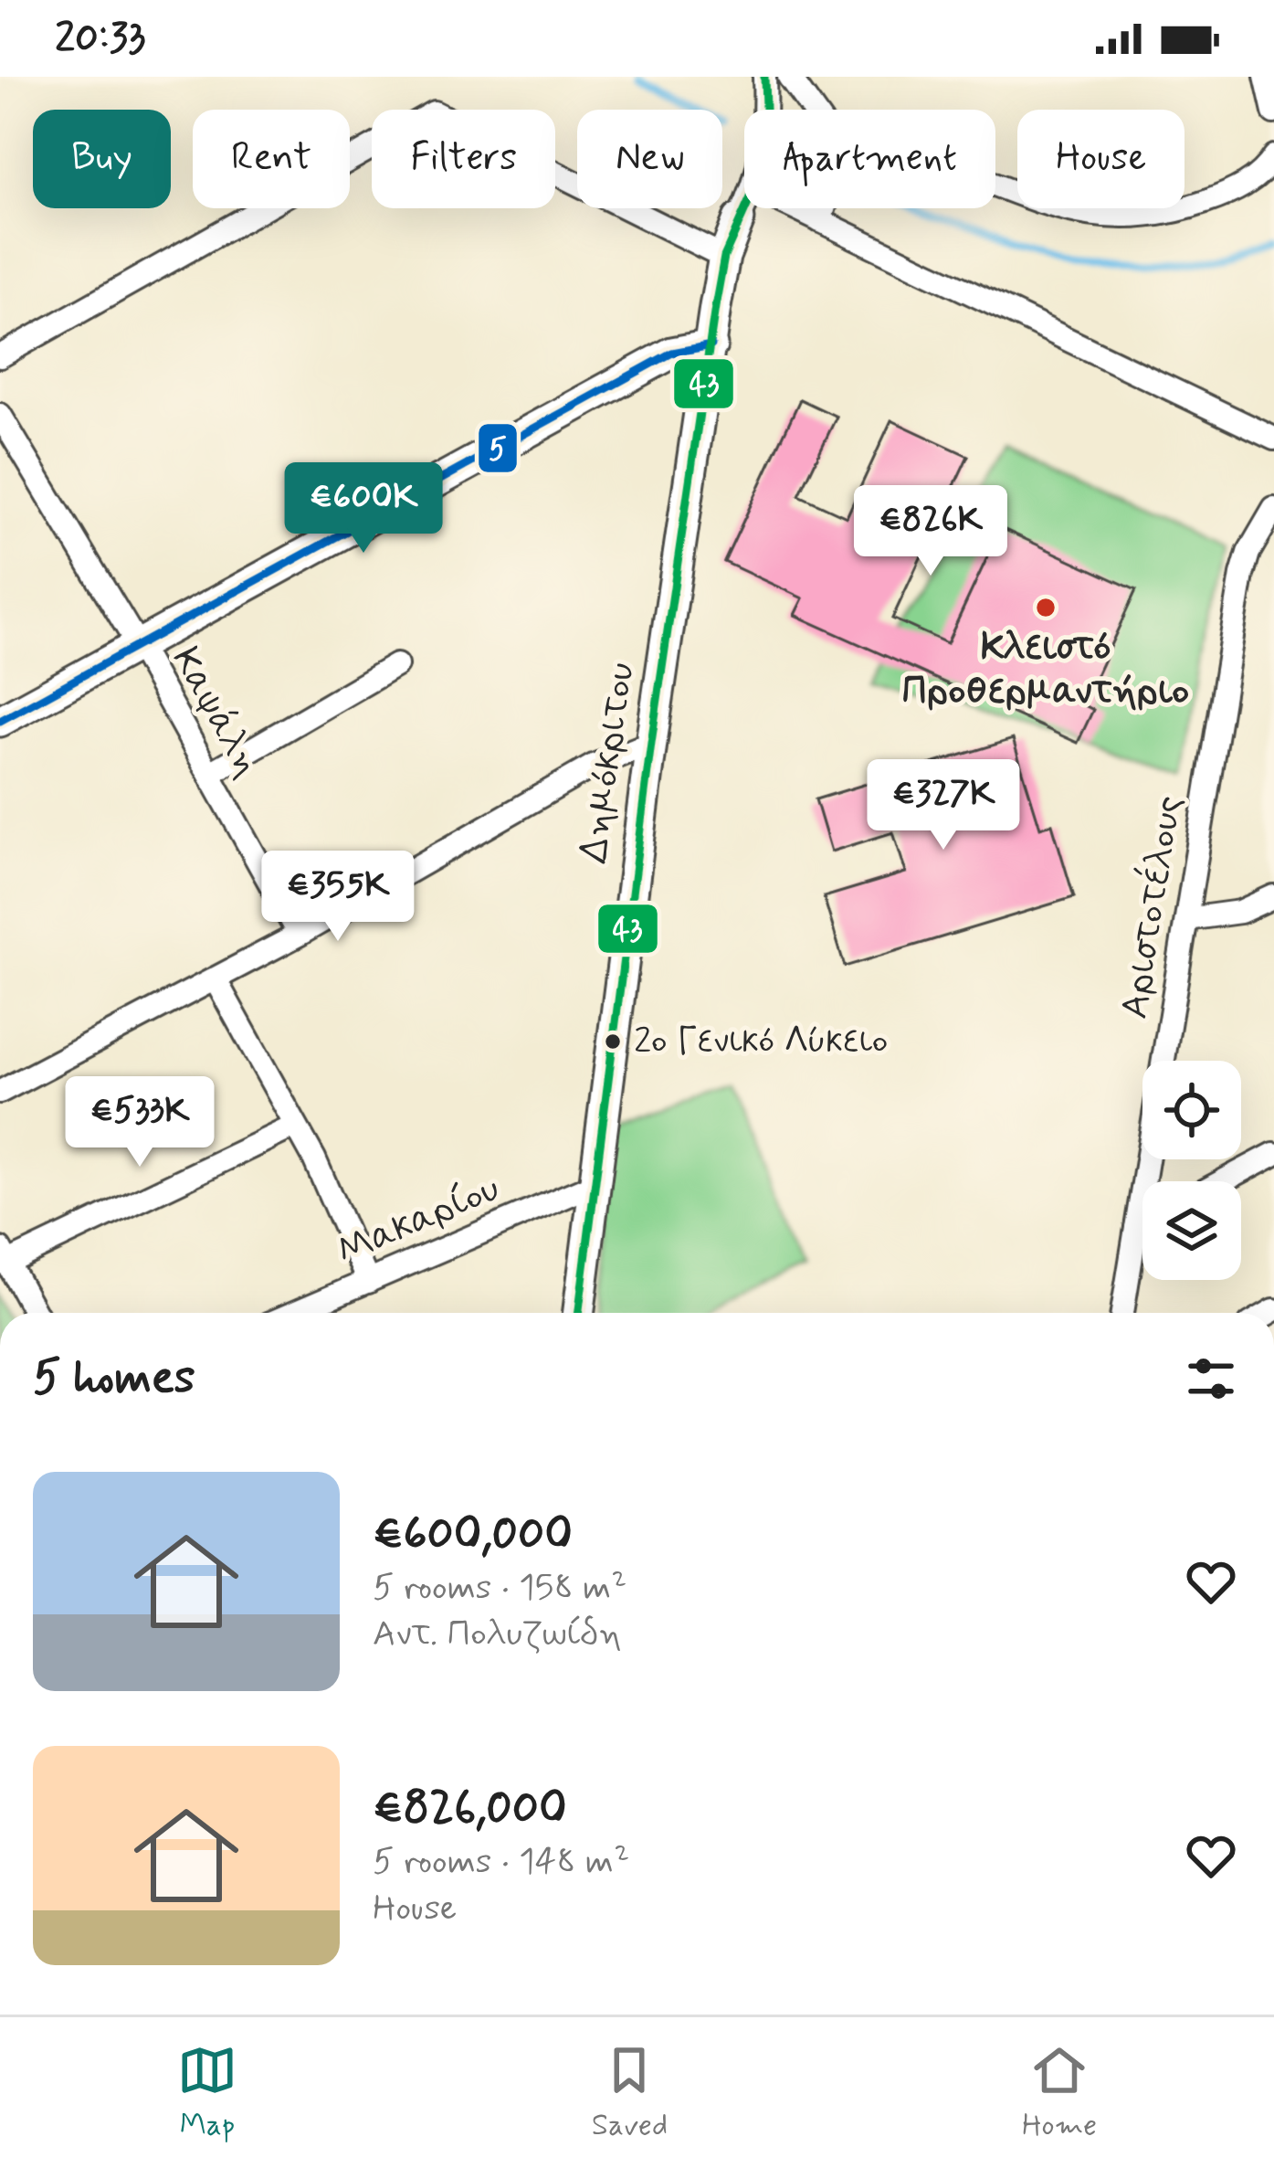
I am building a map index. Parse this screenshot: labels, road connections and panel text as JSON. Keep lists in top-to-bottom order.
{
  "streets": {
    "street": [
      "Καψάλη",
      "Δημόκριτου",
      "Αριστοτέλους",
      "Μακαρίου"
    ]
  },
  "crossings": [
    ["Δημόκριτου", "Μακαρίου"]
  ],
  "places": ["Κλειστό Προθερμαντήριο", "2ο Γενικό Λύκειο"],
  "lines": ["transit line 43", "transit line 5"],
  "page": {
    "status": "20:33",
    "chip": [
      "Buy",
      "Rent",
      "Filters",
      "New",
      "Apartment",
      "House"
    ],
    "price": [
      "€600K",
      "€826K",
      "€327K",
      "€355K",
      "€533K"
    ],
    "heading": "5 homes",
    "list": [
      {
        "name": "€600,000",
        "note": "5 rooms · 158 m² · Αντ. Πολυζωίδη"
      },
      {
        "name": "€826,000",
        "note": "5 rooms · 148 m² · House"
      }
    ],
    "tabs": ["Map", "Saved", "Home"]
  }
}
